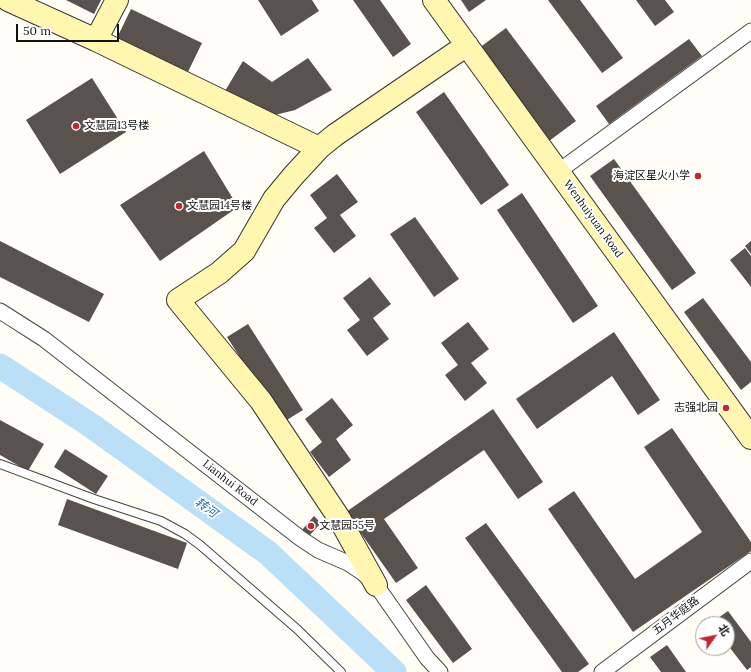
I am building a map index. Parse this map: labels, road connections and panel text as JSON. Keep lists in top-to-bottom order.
{
  "streets": {
    "street": ["Wenhuiyuan Road", "Lianhui Road", "五月华庭路"]
  },
  "water": ["转河"],
  "places": [
    "文慧园13号楼",
    "海淀区星火小学",
    "文慧园14号楼",
    "志强北园",
    "文慧园55号"
  ],
  "scale_bar": "50 m",
  "north": "top right"
}
